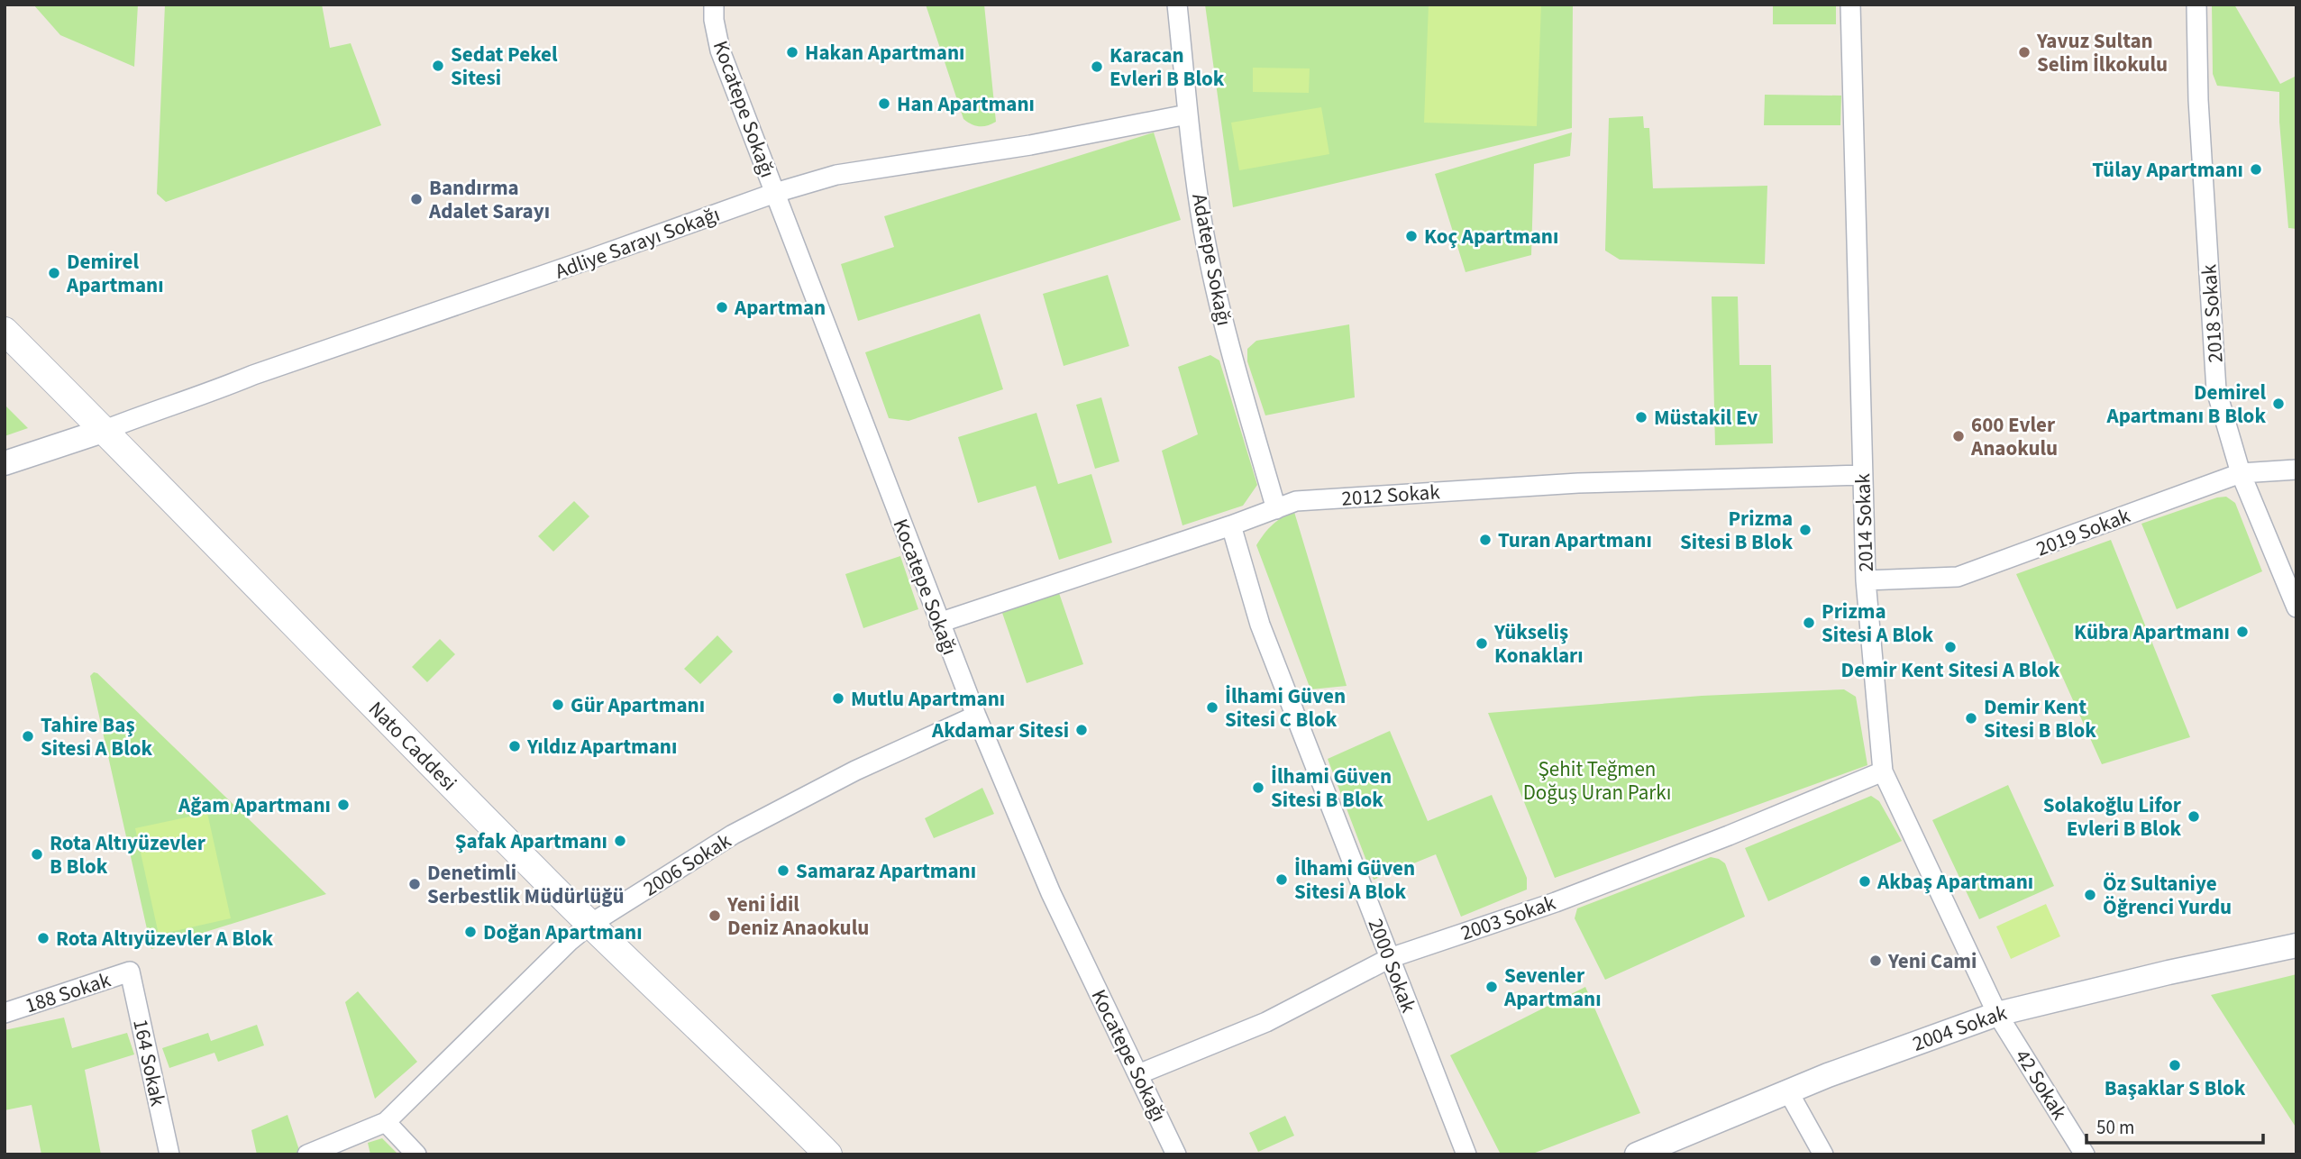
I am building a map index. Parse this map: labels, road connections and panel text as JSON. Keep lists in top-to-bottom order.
{
  "streets": {
    "main road": ["Nato Caddesi"],
    "street": [
      "Kocatepe Sokağı",
      "Adliye Sarayı Sokağı",
      "Adatepe Sokağı",
      "2018 Sokak",
      "2012 Sokak",
      "2014 Sokak",
      "2019 Sokak",
      "2006 Sokak",
      "2003 Sokak",
      "2000 Sokak",
      "188 Sokak",
      "2004 Sokak",
      "164 Sokak",
      "42 Sokak"
    ]
  },
  "crossings": [
    ["Kocatepe Sokağı", "Adliye Sarayı Sokağı"],
    ["Kocatepe Sokağı", "2012 Sokak"],
    ["Kocatepe Sokağı", "2006 Sokak"],
    ["Kocatepe Sokağı", "2003 Sokak"],
    ["Adliye Sarayı Sokağı", "Adatepe Sokağı"],
    ["Adliye Sarayı Sokağı", "Nato Caddesi"],
    ["Adatepe Sokağı", "2012 Sokak"],
    ["2018 Sokak", "2019 Sokak"],
    ["2012 Sokak", "2014 Sokak"],
    ["2012 Sokak", "2000 Sokak"],
    ["2014 Sokak", "2019 Sokak"],
    ["2014 Sokak", "2003 Sokak"],
    ["2014 Sokak", "2004 Sokak"],
    ["2014 Sokak", "42 Sokak"],
    ["Nato Caddesi", "2006 Sokak"],
    ["2003 Sokak", "2000 Sokak"],
    ["188 Sokak", "164 Sokak"],
    ["2004 Sokak", "42 Sokak"]
  ],
  "parks": ["Şehit Teğmen Doğuş Uran Parkı"],
  "places": [
    "Hakan Apartmanı",
    "Yavuz Sultan Selim İlkokulu",
    "Sedat Pekel Sitesi",
    "Karacan Evleri B Blok",
    "Han Apartmanı",
    "Tülay Apartmanı",
    "Bandırma Adalet Sarayı",
    "Koç Apartmanı",
    "Demirel Apartmanı",
    "Apartman",
    "Demirel Apartmanı B Blok",
    "Müstakil Ev",
    "600 Evler Anaokulu",
    "Prizma Sitesi B Blok",
    "Turan Apartmanı",
    "Prizma Sitesi A Blok",
    "Kübra Apartmanı",
    "Yükseliş Konakları",
    "Demir Kent Sitesi A Blok",
    "Mutlu Apartmanı",
    "Gür Apartmanı",
    "İlhami Güven Sitesi C Blok",
    "Demir Kent Sitesi B Blok",
    "Akdamar Sitesi",
    "Tahire Baş Sitesi A Blok",
    "Yıldız Apartmanı",
    "İlhami Güven Sitesi B Blok",
    "Ağam Apartmanı",
    "Solakoğlu Lifor Evleri B Blok",
    "Şafak Apartmanı",
    "Rota Altıyüzevler B Blok",
    "Samaraz Apartmanı",
    "İlhami Güven Sitesi A Blok",
    "Akbaş Apartmanı",
    "Denetimli Serbestlik Müdürlüğü",
    "Öz Sultaniye Öğrenci Yurdu",
    "Yeni İdil Deniz Anaokulu",
    "Doğan Apartmanı",
    "Rota Altıyüzevler A Blok",
    "Yeni Cami",
    "Sevenler Apartmanı",
    "Başaklar S Blok"
  ],
  "scale_bar": "50 m"
}
